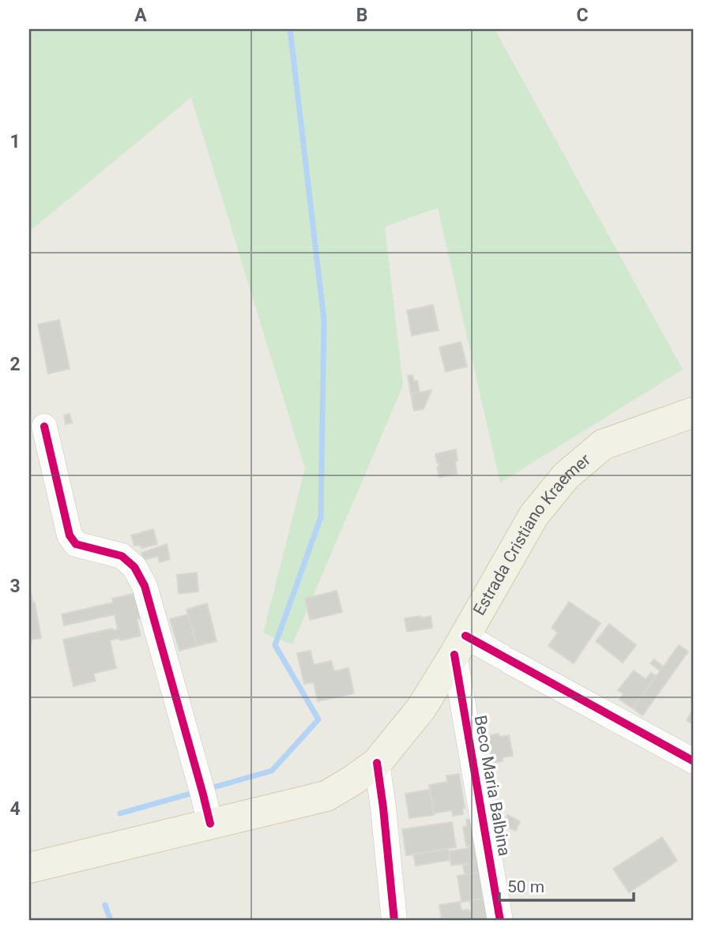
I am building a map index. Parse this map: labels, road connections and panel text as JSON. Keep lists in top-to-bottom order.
{
  "streets": {
    "main road": ["Estrada Cristiano Kraemer"],
    "street": ["Beco Maria Balbina"]
  },
  "crossings": [
    ["Estrada Cristiano Kraemer", "Beco Maria Balbina"]
  ],
  "scale_bar": "50 m",
  "grid": {
    "columns": ["A", "B", "C"],
    "rows": [
      "1",
      "2",
      "3",
      "4"
    ]
  }
}
